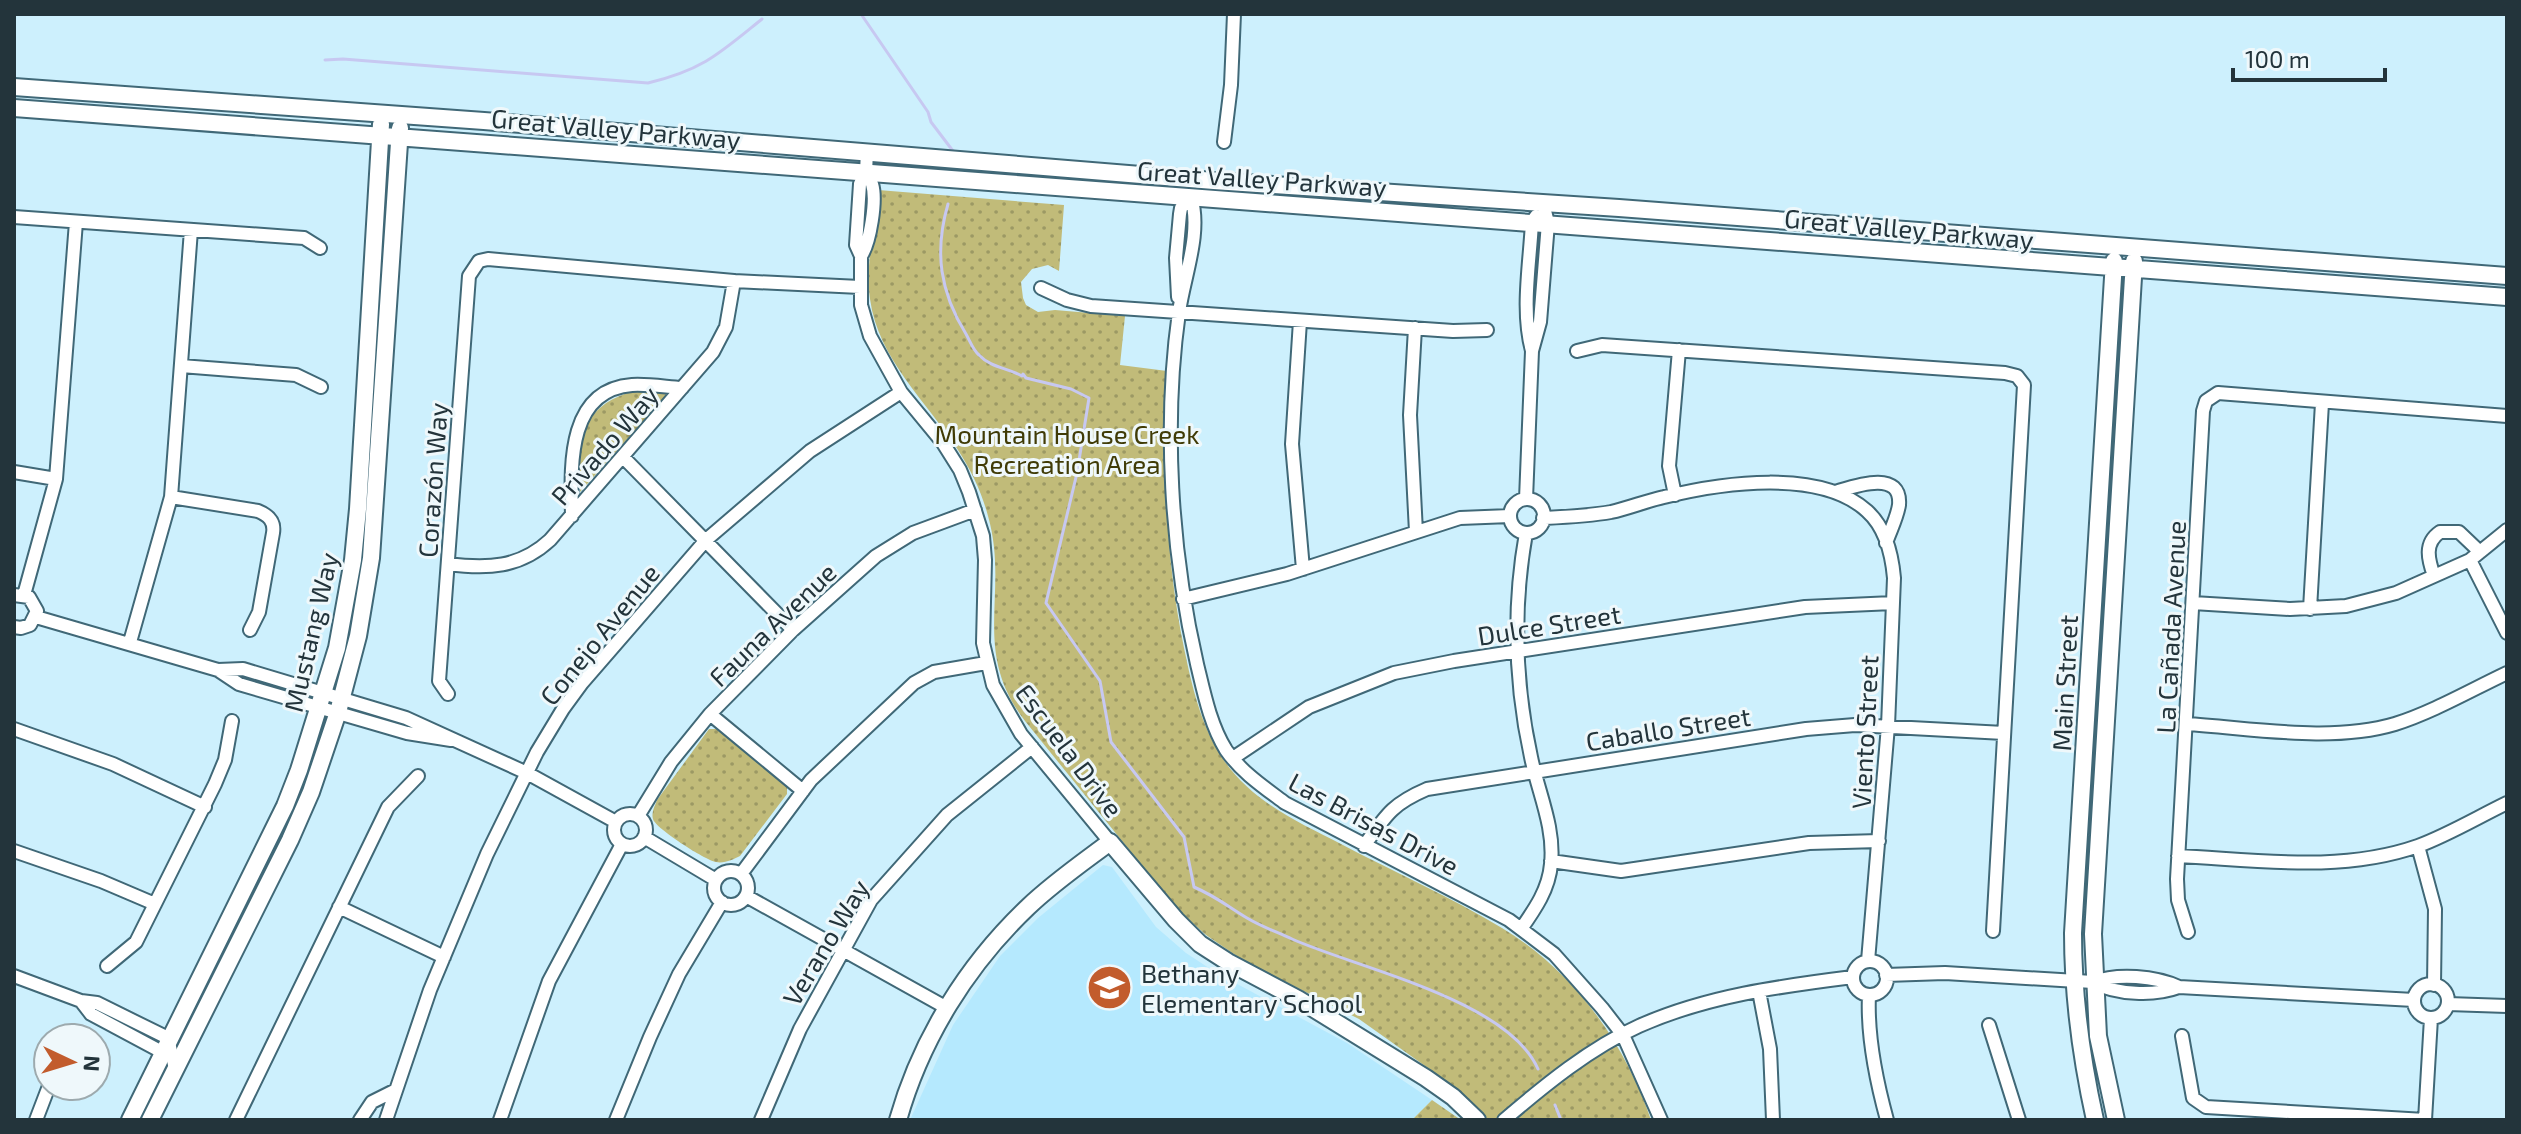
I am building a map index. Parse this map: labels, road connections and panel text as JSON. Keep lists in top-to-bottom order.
{
  "streets": {
    "main road": [
      "Great Valley Parkway",
      "Mustang Way",
      "Main Street",
      "Escuela Drive"
    ],
    "street": [
      "Privado Way",
      "Corazón Way",
      "Fauna Avenue",
      "Dulce Street",
      "La Cañada Avenue",
      "Conejo Avenue",
      "Caballo Street",
      "Viento Street",
      "Las Brisas Drive",
      "Verano Way"
    ]
  },
  "crossings": [
    ["Great Valley Parkway", "Mustang Way"],
    ["Great Valley Parkway", "Main Street"],
    ["Great Valley Parkway", "Escuela Drive"],
    ["Great Valley Parkway", "Las Brisas Drive"],
    ["Privado Way", "Corazón Way"],
    ["Fauna Avenue", "Escuela Drive"],
    ["Dulce Street", "Viento Street"],
    ["Dulce Street", "Las Brisas Drive"],
    ["Conejo Avenue", "Escuela Drive"],
    ["Caballo Street", "Viento Street"],
    ["Caballo Street", "Las Brisas Drive"],
    ["Escuela Drive", "Verano Way"]
  ],
  "parks": ["Mountain House Creek Recreation Area"],
  "places": {
    "school or university": ["Bethany Elementary School"]
  },
  "scale_bar": "100 m",
  "north": "right"
}
